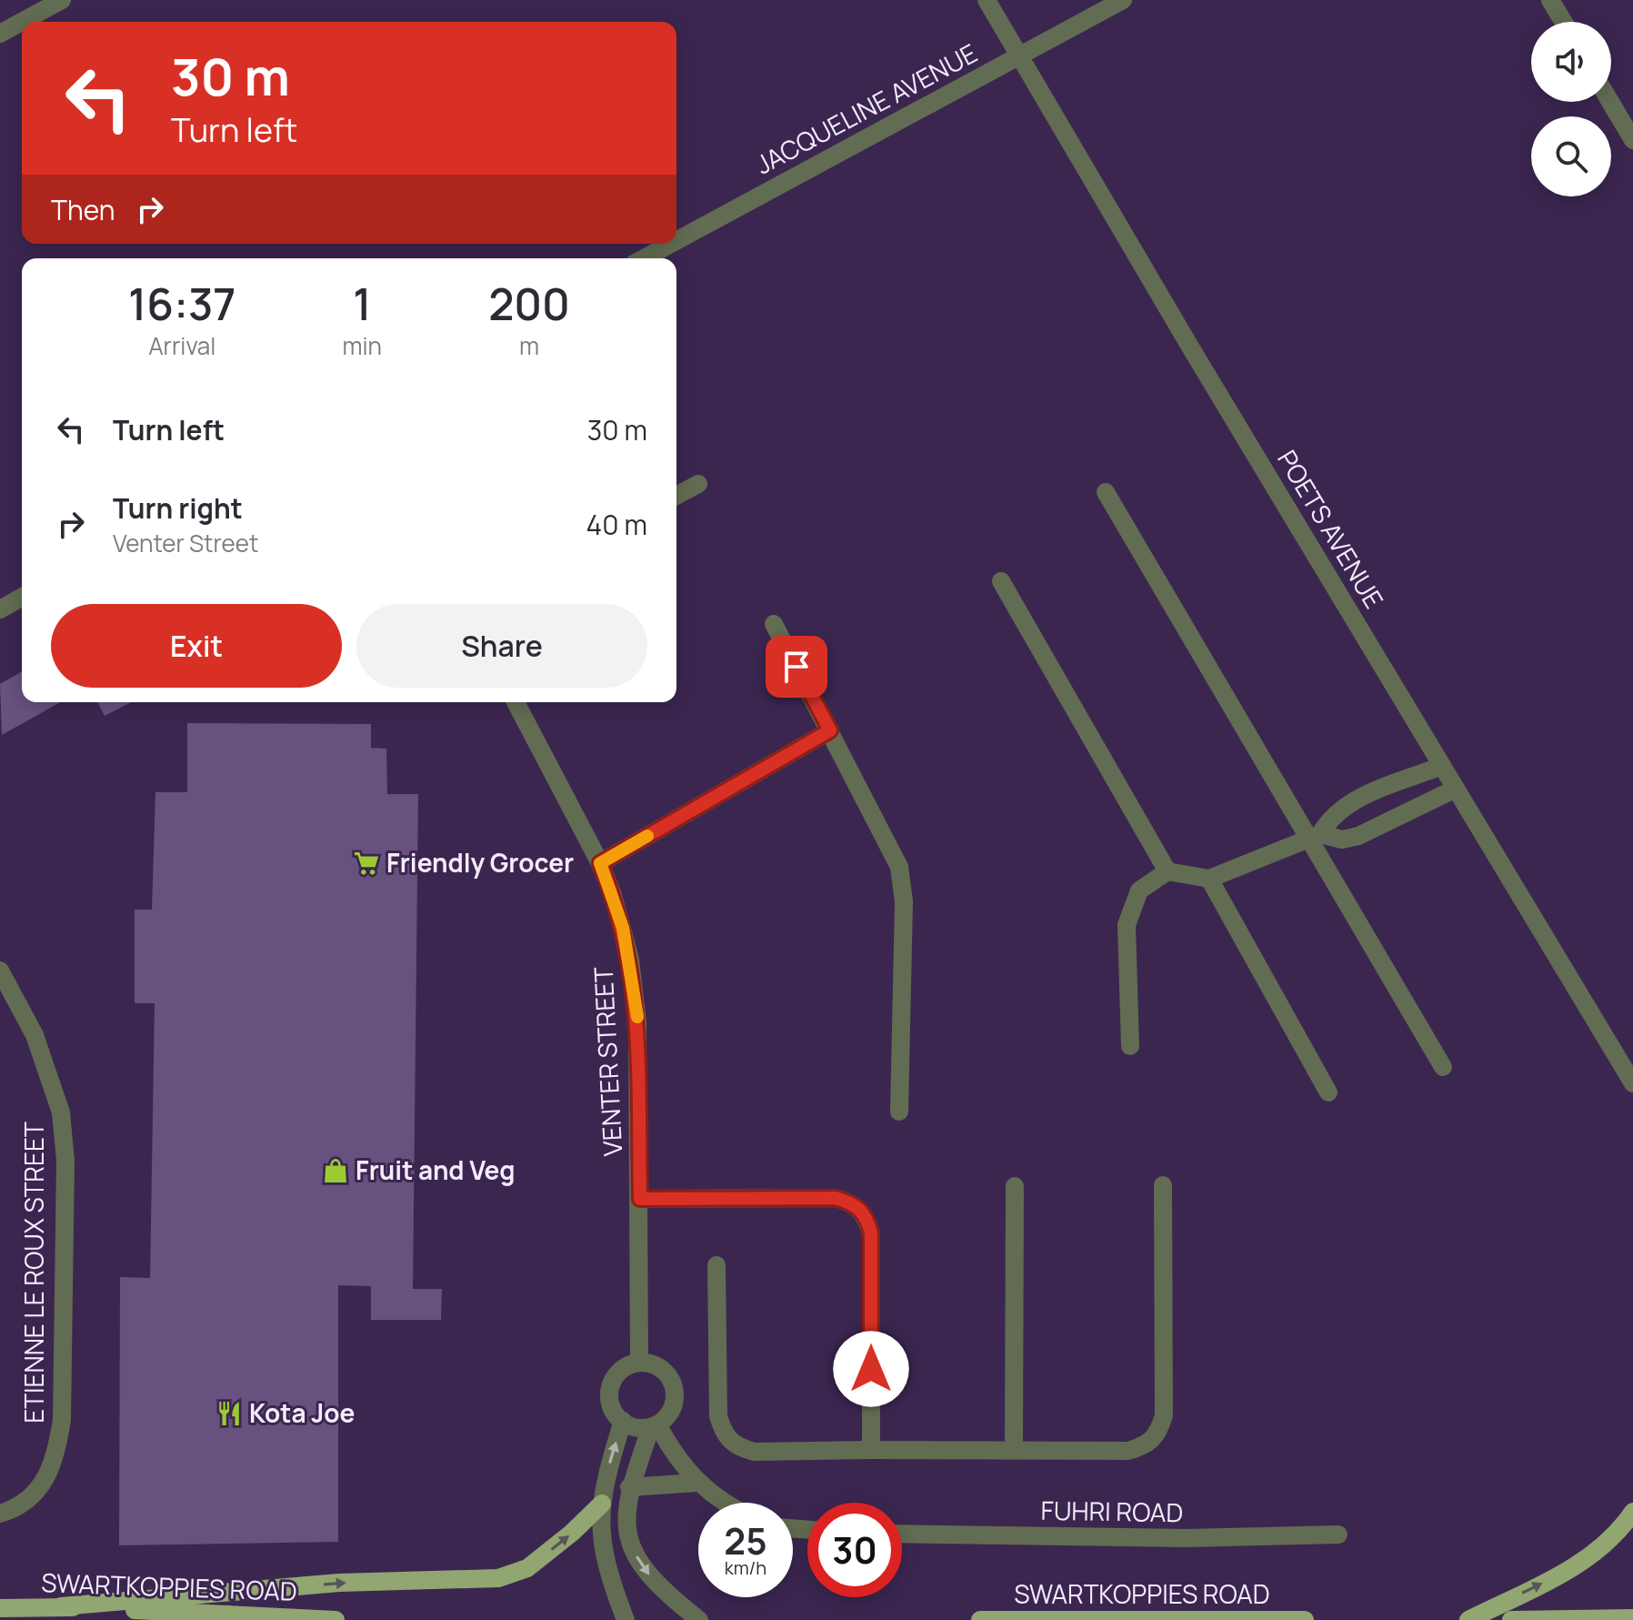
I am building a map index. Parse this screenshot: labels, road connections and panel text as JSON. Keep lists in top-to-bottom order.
{
  "streets": {
    "main road": ["SWARTKOPPIES ROAD"],
    "street": [
      "JACQUELINE AVENUE",
      "POETS AVENUE",
      "VENTER STREET",
      "ETIENNE LE ROUX STREET",
      "FUHRI ROAD"
    ]
  },
  "crossings": [
    ["JACQUELINE AVENUE", "POETS AVENUE"]
  ],
  "places": {
    "supermarket": ["Friendly Grocer"],
    "shop": ["Fruit and Veg"],
    "restaurant": ["Kota Joe"]
  },
  "page": {
    "turn": ["30 m", "Turn left"],
    "then": "Then",
    "eta": [
      "16:37",
      "Arrival",
      "1",
      "min",
      "200",
      "m"
    ],
    "list": [
      {
        "name": "Turn left",
        "value": "30 m"
      },
      {
        "name": "Turn right",
        "note": "Venter Street",
        "value": "40 m"
      }
    ],
    "buttons": ["Exit", "Share"],
    "speed": "25 km/h",
    "limit": "30"
  }
}
